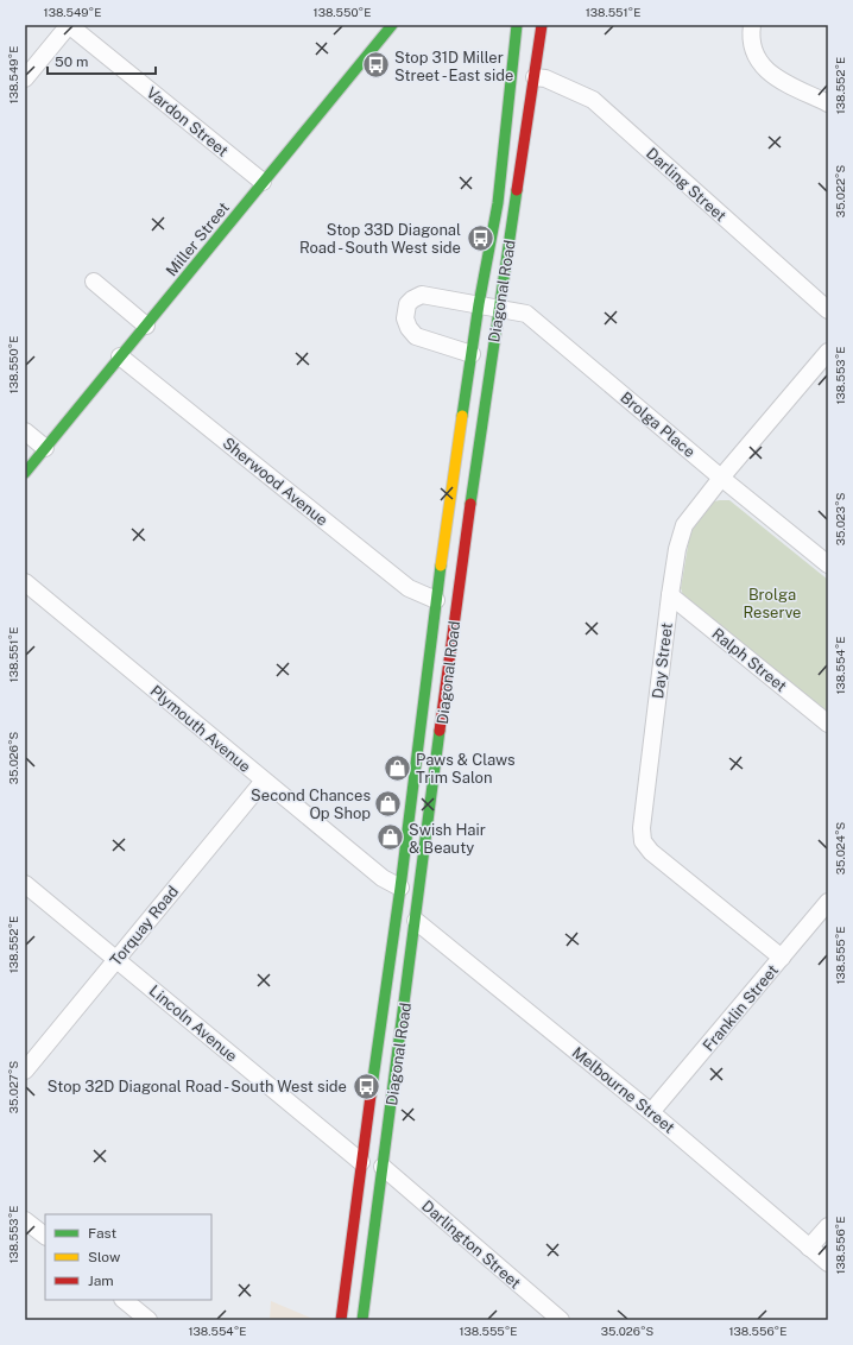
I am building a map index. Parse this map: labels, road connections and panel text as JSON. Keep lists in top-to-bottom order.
{
  "streets": {
    "main road": ["Miller Street", "Diagonal Road"],
    "street": [
      "Vardon Street",
      "Darling Street",
      "Brolga Place",
      "Sherwood Avenue",
      "Ralph Street",
      "Day Street",
      "Plymouth Avenue",
      "Torquay Road",
      "Franklin Street",
      "Lincoln Avenue",
      "Melbourne Street",
      "Darlington Street"
    ]
  },
  "crossings": [
    ["Vardon Street", "Miller Street"],
    ["Darling Street", "Diagonal Road"],
    ["Miller Street", "Sherwood Avenue"],
    ["Diagonal Road", "Brolga Place"],
    ["Diagonal Road", "Sherwood Avenue"],
    ["Diagonal Road", "Plymouth Avenue"],
    ["Diagonal Road", "Lincoln Avenue"],
    ["Diagonal Road", "Melbourne Street"],
    ["Diagonal Road", "Darlington Street"],
    ["Brolga Place", "Day Street"],
    ["Ralph Street", "Day Street"],
    ["Day Street", "Franklin Street"],
    ["Plymouth Avenue", "Torquay Road"],
    ["Torquay Road", "Lincoln Avenue"],
    ["Franklin Street", "Melbourne Street"]
  ],
  "parks": ["Brolga Reserve"],
  "places": {
    "bus stop": ["Stop 31D Miller Street - East side", "Stop 33D Diagonal Road - South West side", "Stop 32D Diagonal Road - South West side"],
    "shop": ["Paws & Claws Trim Salon", "Second Chances Op Shop", "Swish Hair & Beauty"]
  },
  "legend": ["Fast", "Slow", "Jam"],
  "scale_bar": "50 m",
  "coordinates": [
    "138.549°E",
    "138.550°E",
    "138.551°E",
    "138.552°E",
    "35.022°S",
    "138.553°E",
    "35.023°S",
    "138.554°E",
    "35.026°S",
    "35.024°S",
    "138.555°E",
    "35.027°S",
    "138.556°E"
  ]
}
